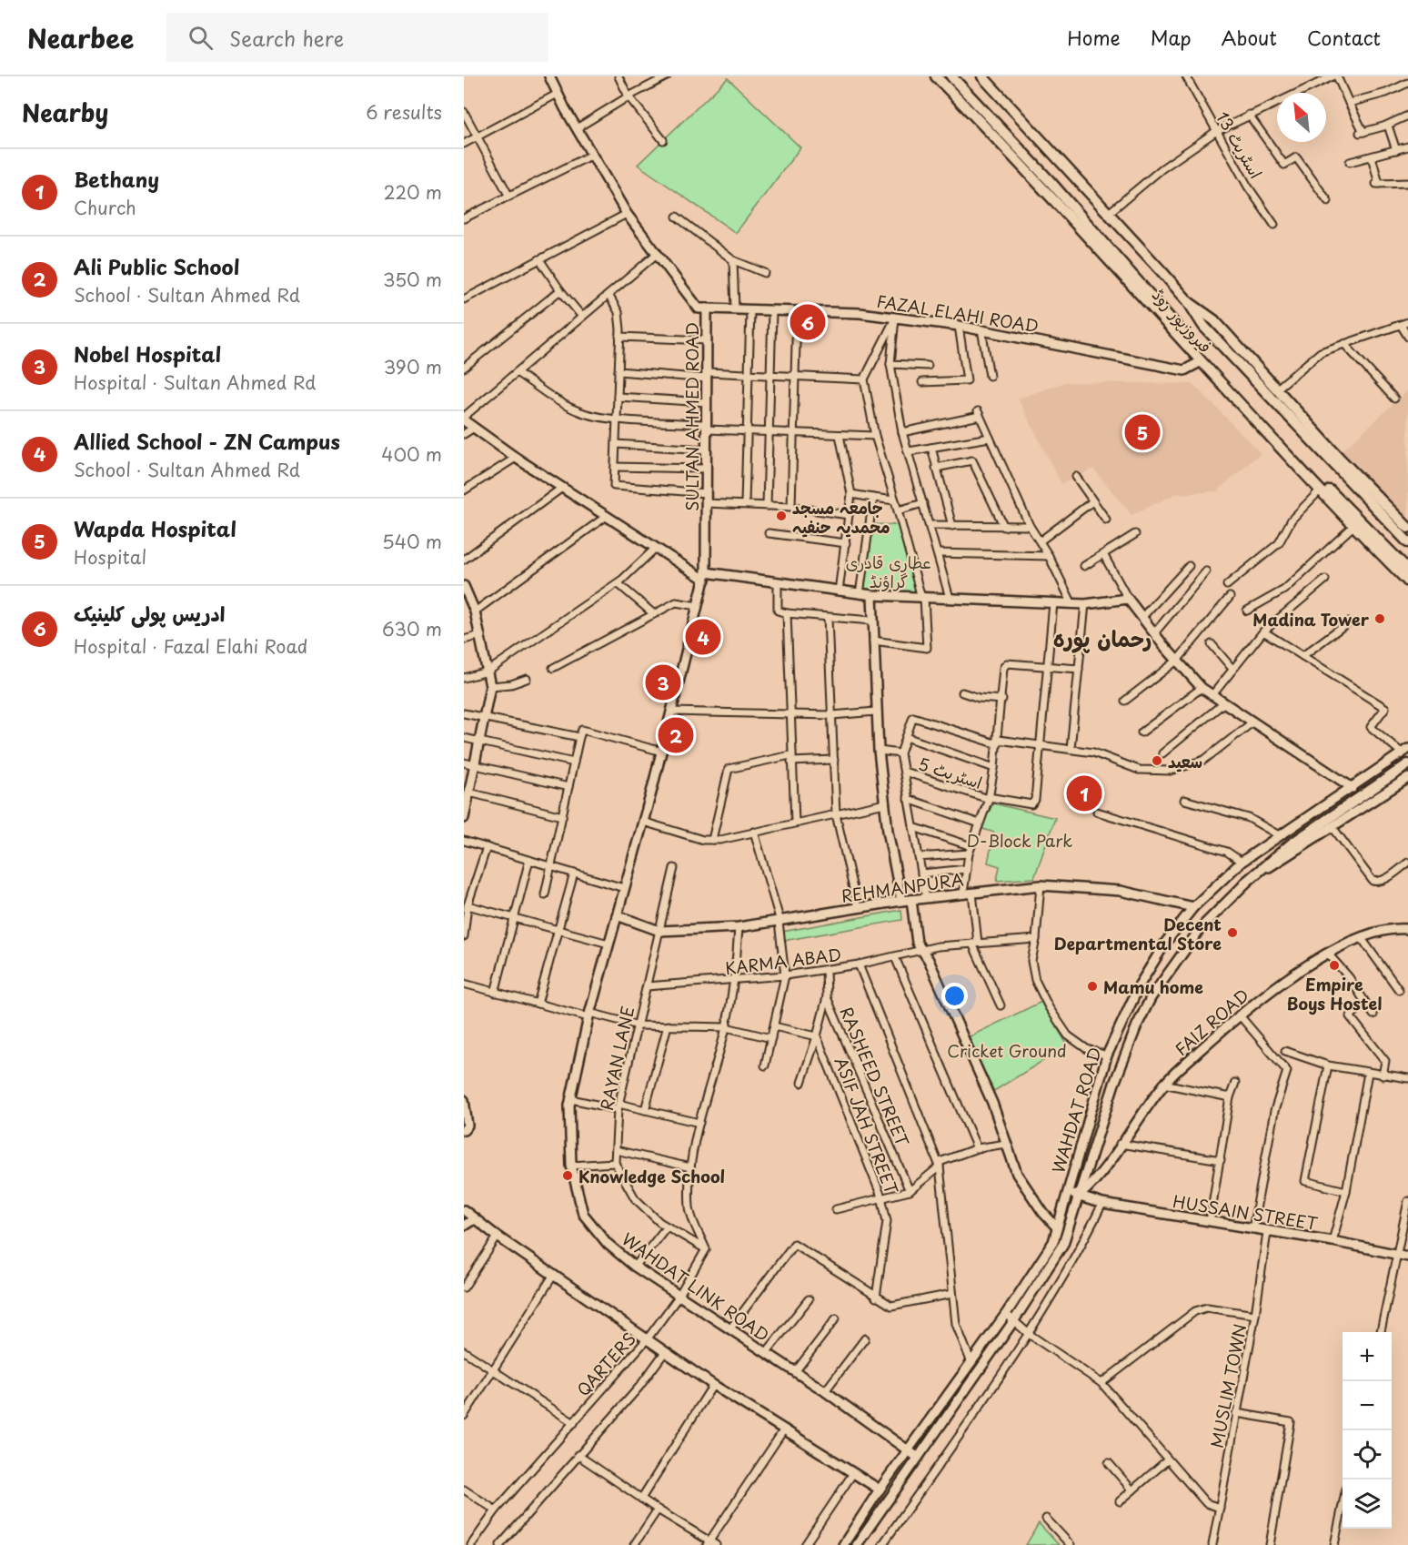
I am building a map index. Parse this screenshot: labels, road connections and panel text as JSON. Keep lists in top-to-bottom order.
{
  "streets": {
    "main road": ["فیروزپور روڈ"],
    "street": [
      "اسٹریٹ 13",
      "FAZAL ELAHI ROAD",
      "SULTAN AHMED ROAD",
      "اسٹریٹ 5",
      "REHMANPURA",
      "KARMA ABAD",
      "FAIZ ROAD",
      "RAYAN LANE",
      "RASHEED STREET",
      "WAHDAT ROAD",
      "ASIF JAH STREET",
      "HUSSAIN STREET",
      "WAHDAT LINK ROAD",
      "QARTERS",
      "MUSLIM TOWN"
    ]
  },
  "crossings": [
    ["FAZAL ELAHI ROAD", "فیروزپور روڈ"],
    ["FAZAL ELAHI ROAD", "SULTAN AHMED ROAD"],
    ["SULTAN AHMED ROAD", "WAHDAT LINK ROAD"],
    ["REHMANPURA", "RAYAN LANE"],
    ["REHMANPURA", "WAHDAT ROAD"],
    ["REHMANPURA", "WAHDAT LINK ROAD"],
    ["KARMA ABAD", "RAYAN LANE"],
    ["KARMA ABAD", "RASHEED STREET"],
    ["FAIZ ROAD", "WAHDAT ROAD"],
    ["FAIZ ROAD", "HUSSAIN STREET"],
    ["WAHDAT ROAD", "HUSSAIN STREET"],
    ["WAHDAT ROAD", "WAHDAT LINK ROAD"],
    ["WAHDAT ROAD", "QARTERS"],
    ["HUSSAIN STREET", "MUSLIM TOWN"]
  ],
  "districts": ["رحمان پورہ"],
  "parks": ["عطاری قادری گراؤنڈ", "D-Block Park", "Cricket Ground"],
  "places": [
    "جامعہ مسجد محمدیہ حنفیہ",
    "Madina Tower",
    "سعید",
    "Decent Departmental Store",
    "Empire Boys Hostel",
    "Mamu home",
    "Knowledge School"
  ],
  "north": "top left",
  "page": {
    "header": "Nearbee",
    "search": "Search here",
    "nav": [
      "Home",
      "Map",
      "About",
      "Contact"
    ],
    "heading": ["Nearby", "6 results"],
    "list": [
      {
        "mark": "1",
        "name": "Bethany",
        "note": "Church",
        "value": "220 m"
      },
      {
        "mark": "2",
        "name": "Ali Public School",
        "note": "School · Sultan Ahmed Rd",
        "value": "350 m"
      },
      {
        "mark": "3",
        "name": "Nobel Hospital",
        "note": "Hospital · Sultan Ahmed Rd",
        "value": "390 m"
      },
      {
        "mark": "4",
        "name": "Allied School - ZN Campus",
        "note": "School · Sultan Ahmed Rd",
        "value": "400 m"
      },
      {
        "mark": "5",
        "name": "Wapda Hospital",
        "note": "Hospital",
        "value": "540 m"
      },
      {
        "mark": "6",
        "name": "ادریس پولی کلینیک",
        "note": "Hospital · Fazal Elahi Road",
        "value": "630 m"
      }
    ],
    "pins": [
      "6",
      "5",
      "4",
      "3",
      "2",
      "1"
    ],
    "map_buttons": ["+", "−"]
  }
}
